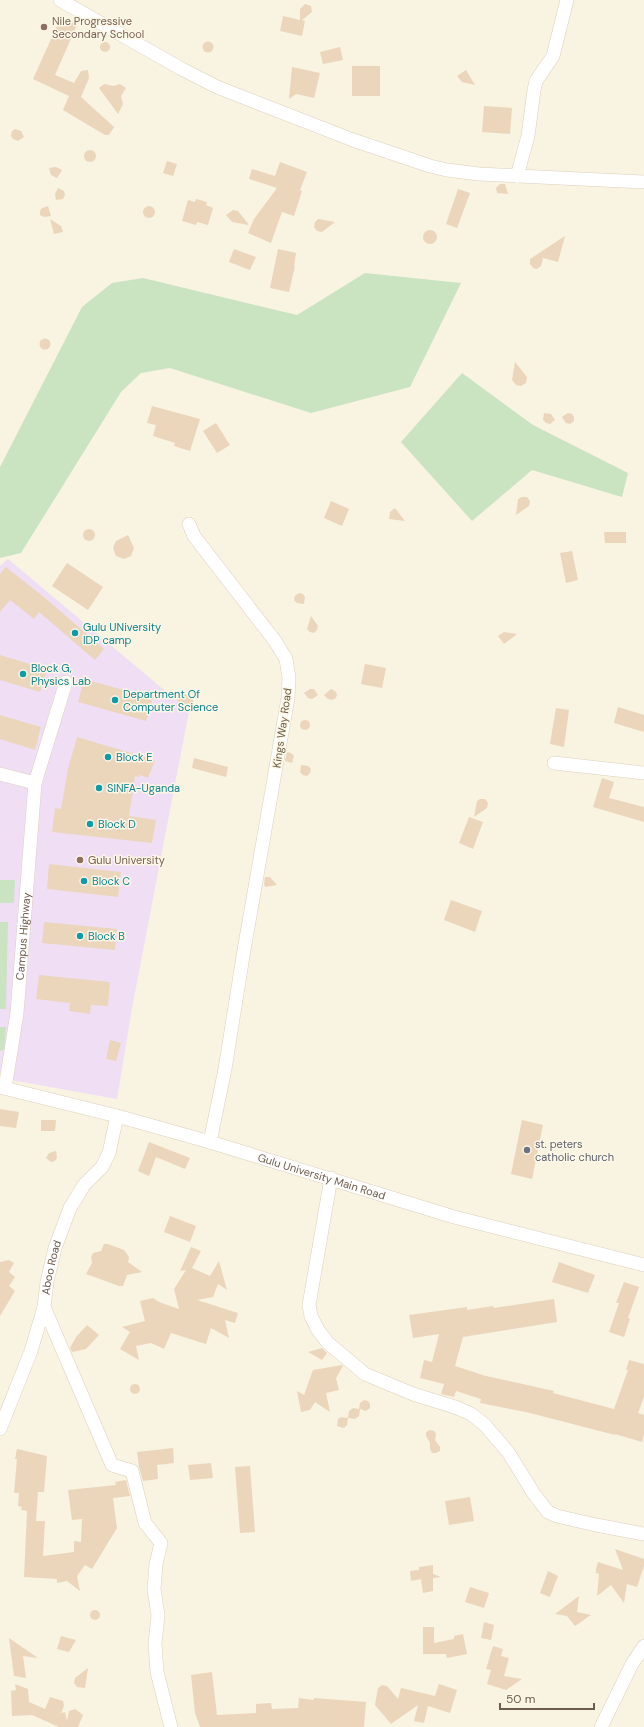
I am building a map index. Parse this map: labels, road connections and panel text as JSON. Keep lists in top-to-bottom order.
{
  "streets": {
    "street": [
      "Kings Way Road",
      "Campus Highway",
      "Gulu University Main Road",
      "Aboo Road"
    ]
  },
  "crossings": [
    ["Kings Way Road", "Gulu University Main Road"],
    ["Campus Highway", "Gulu University Main Road"],
    ["Gulu University Main Road", "Aboo Road"]
  ],
  "places": [
    "Nile Progressive Secondary School",
    "Gulu UNiversity IDP camp",
    "Block G, Physics Lab",
    "Department Of Computer Science",
    "Block E",
    "SINFA-Uganda",
    "Block D",
    "Gulu University",
    "Block C",
    "Block B",
    "st. peters catholic church"
  ],
  "scale_bar": "50 m"
}
